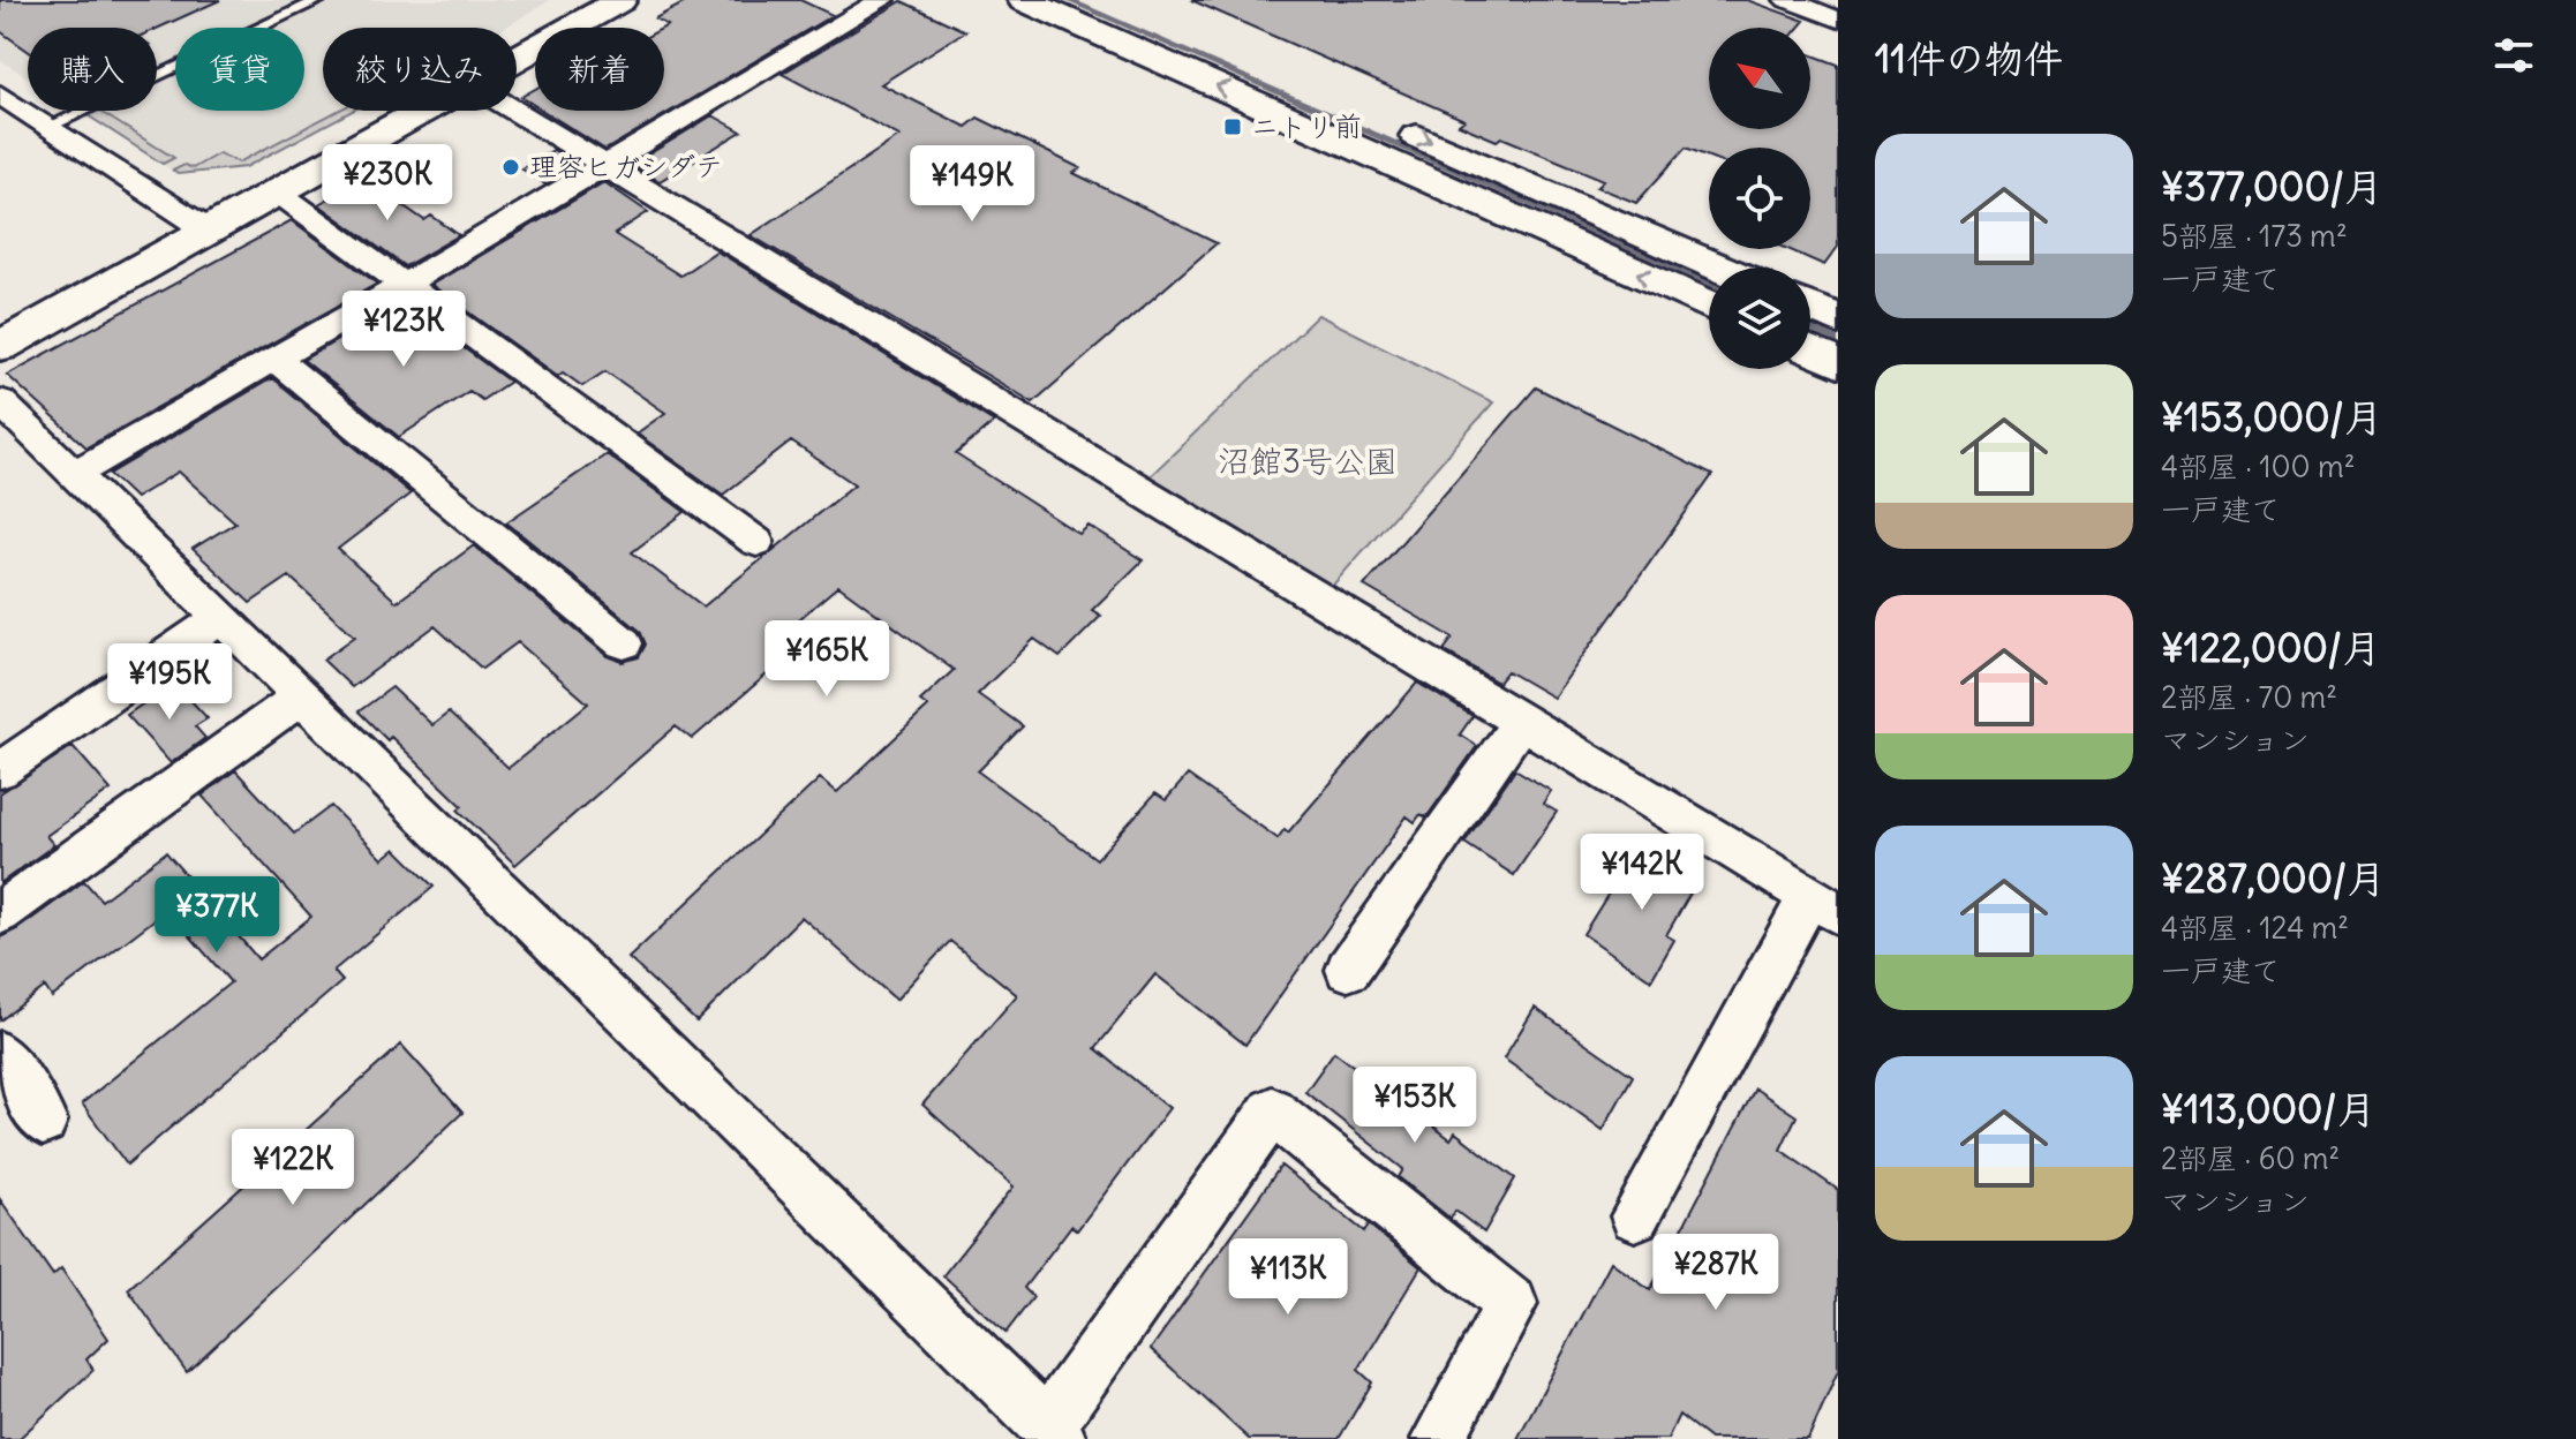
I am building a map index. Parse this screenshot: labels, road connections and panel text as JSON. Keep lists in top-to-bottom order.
{
  "parks": ["沼館3号公園"],
  "places": {
    "transit": ["ニトリ前"],
    "other": ["理容ヒガシダテ"]
  },
  "north": "top left",
  "page": {
    "heading": "11件の物件",
    "chip": [
      "購入",
      "賃貸",
      "絞り込み",
      "新着"
    ],
    "list": [
      {
        "name": "¥377,000/月",
        "note": "5部屋 · 173 m² · 一戸建て"
      },
      {
        "name": "¥153,000/月",
        "note": "4部屋 · 100 m² · 一戸建て"
      },
      {
        "name": "¥122,000/月",
        "note": "2部屋 · 70 m² · マンション"
      },
      {
        "name": "¥287,000/月",
        "note": "4部屋 · 124 m² · 一戸建て"
      },
      {
        "name": "¥113,000/月",
        "note": "2部屋 · 60 m² · マンション"
      }
    ],
    "price": [
      "¥230K",
      "¥149K",
      "¥123K",
      "¥165K",
      "¥195K",
      "¥142K",
      "¥377K",
      "¥153K",
      "¥122K",
      "¥287K",
      "¥113K"
    ]
  }
}
